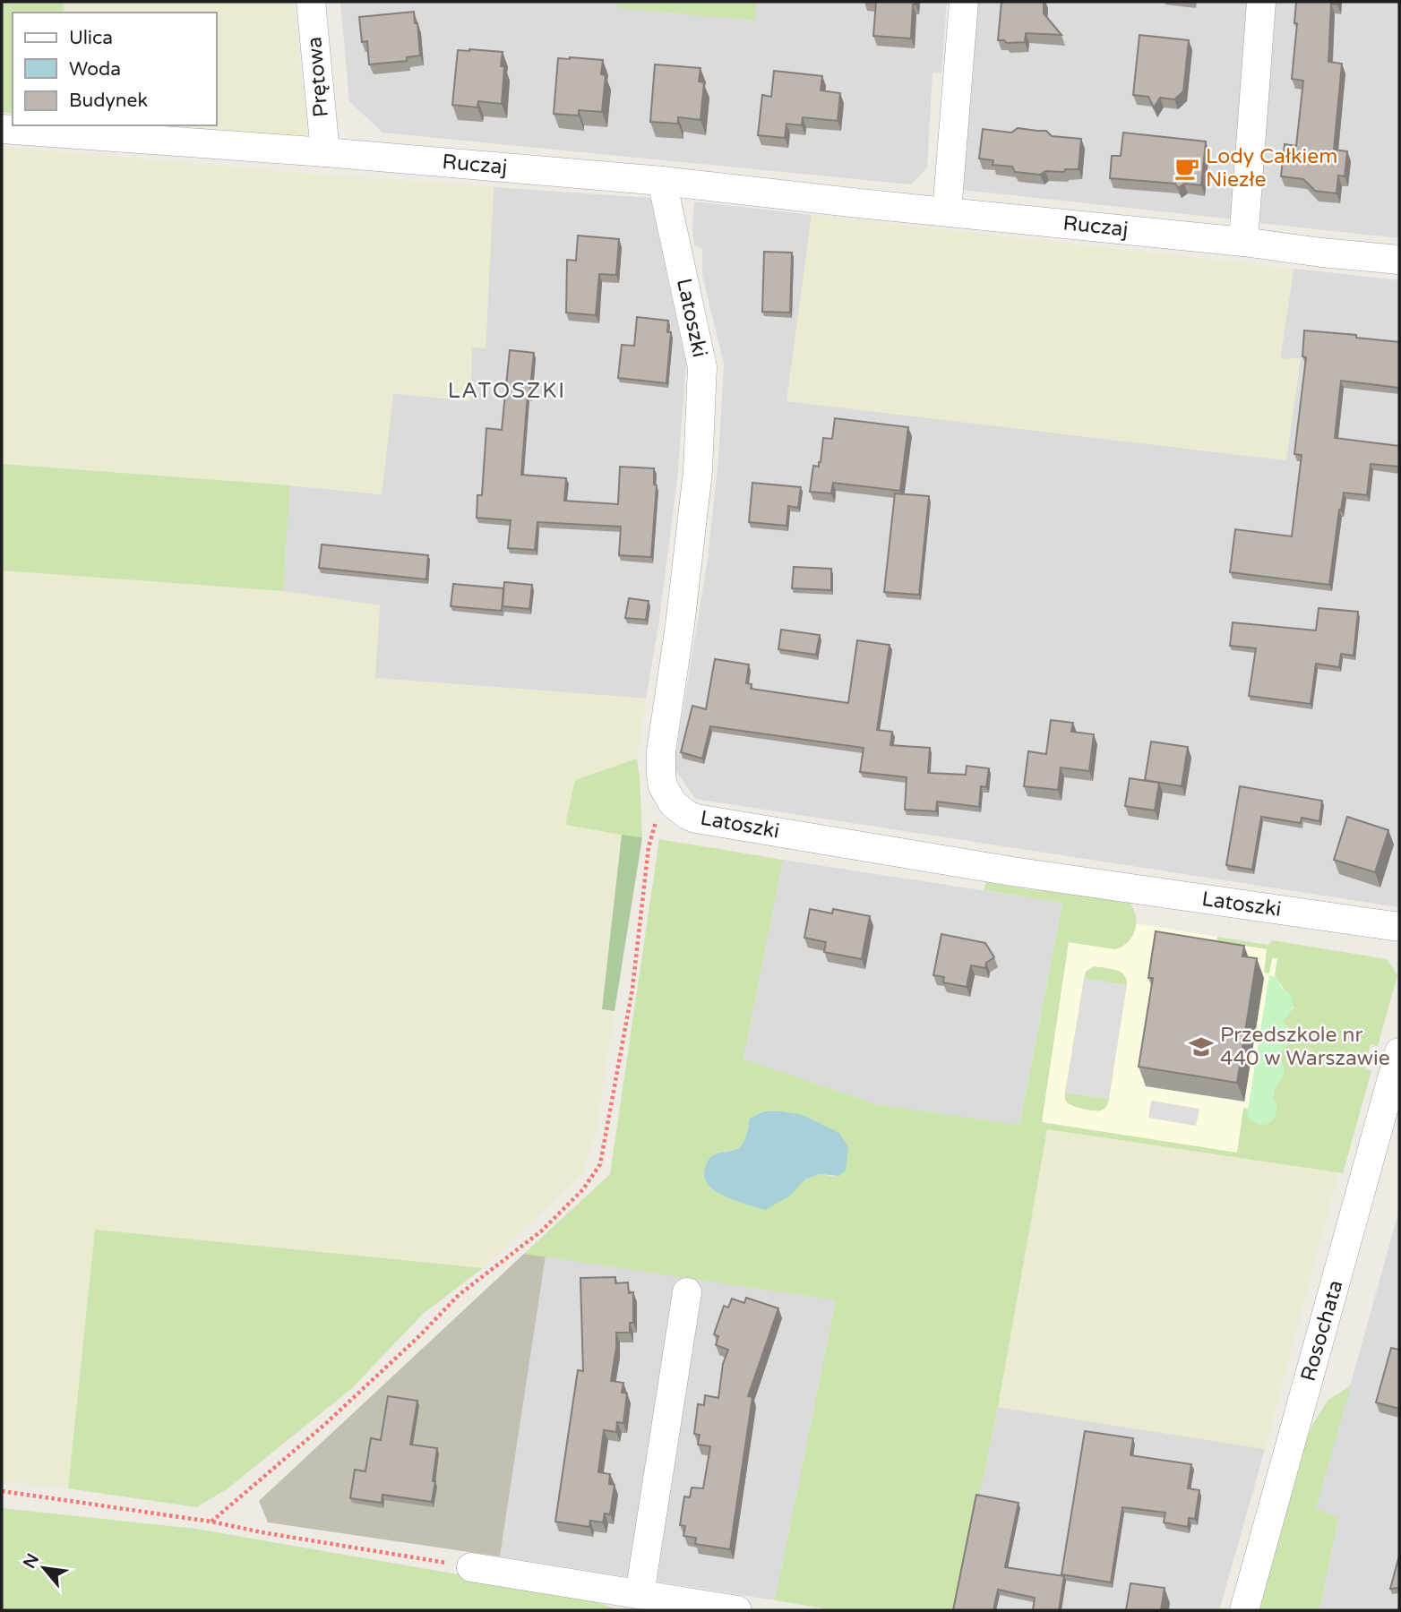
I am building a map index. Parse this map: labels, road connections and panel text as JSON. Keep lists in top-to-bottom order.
{
  "streets": {
    "street": [
      "Prętowa",
      "Ruczaj",
      "Latoszki",
      "Rosochata"
    ]
  },
  "crossings": [
    ["Prętowa", "Ruczaj"],
    ["Ruczaj", "Latoszki"]
  ],
  "districts": ["LATOSZKI"],
  "places": {
    "cafe": ["Lody Całkiem Niezłe"],
    "school or university": ["Przedszkole nr 440 w Warszawie"]
  },
  "legend": ["Ulica", "Woda", "Budynek"],
  "north": "top left"
}
